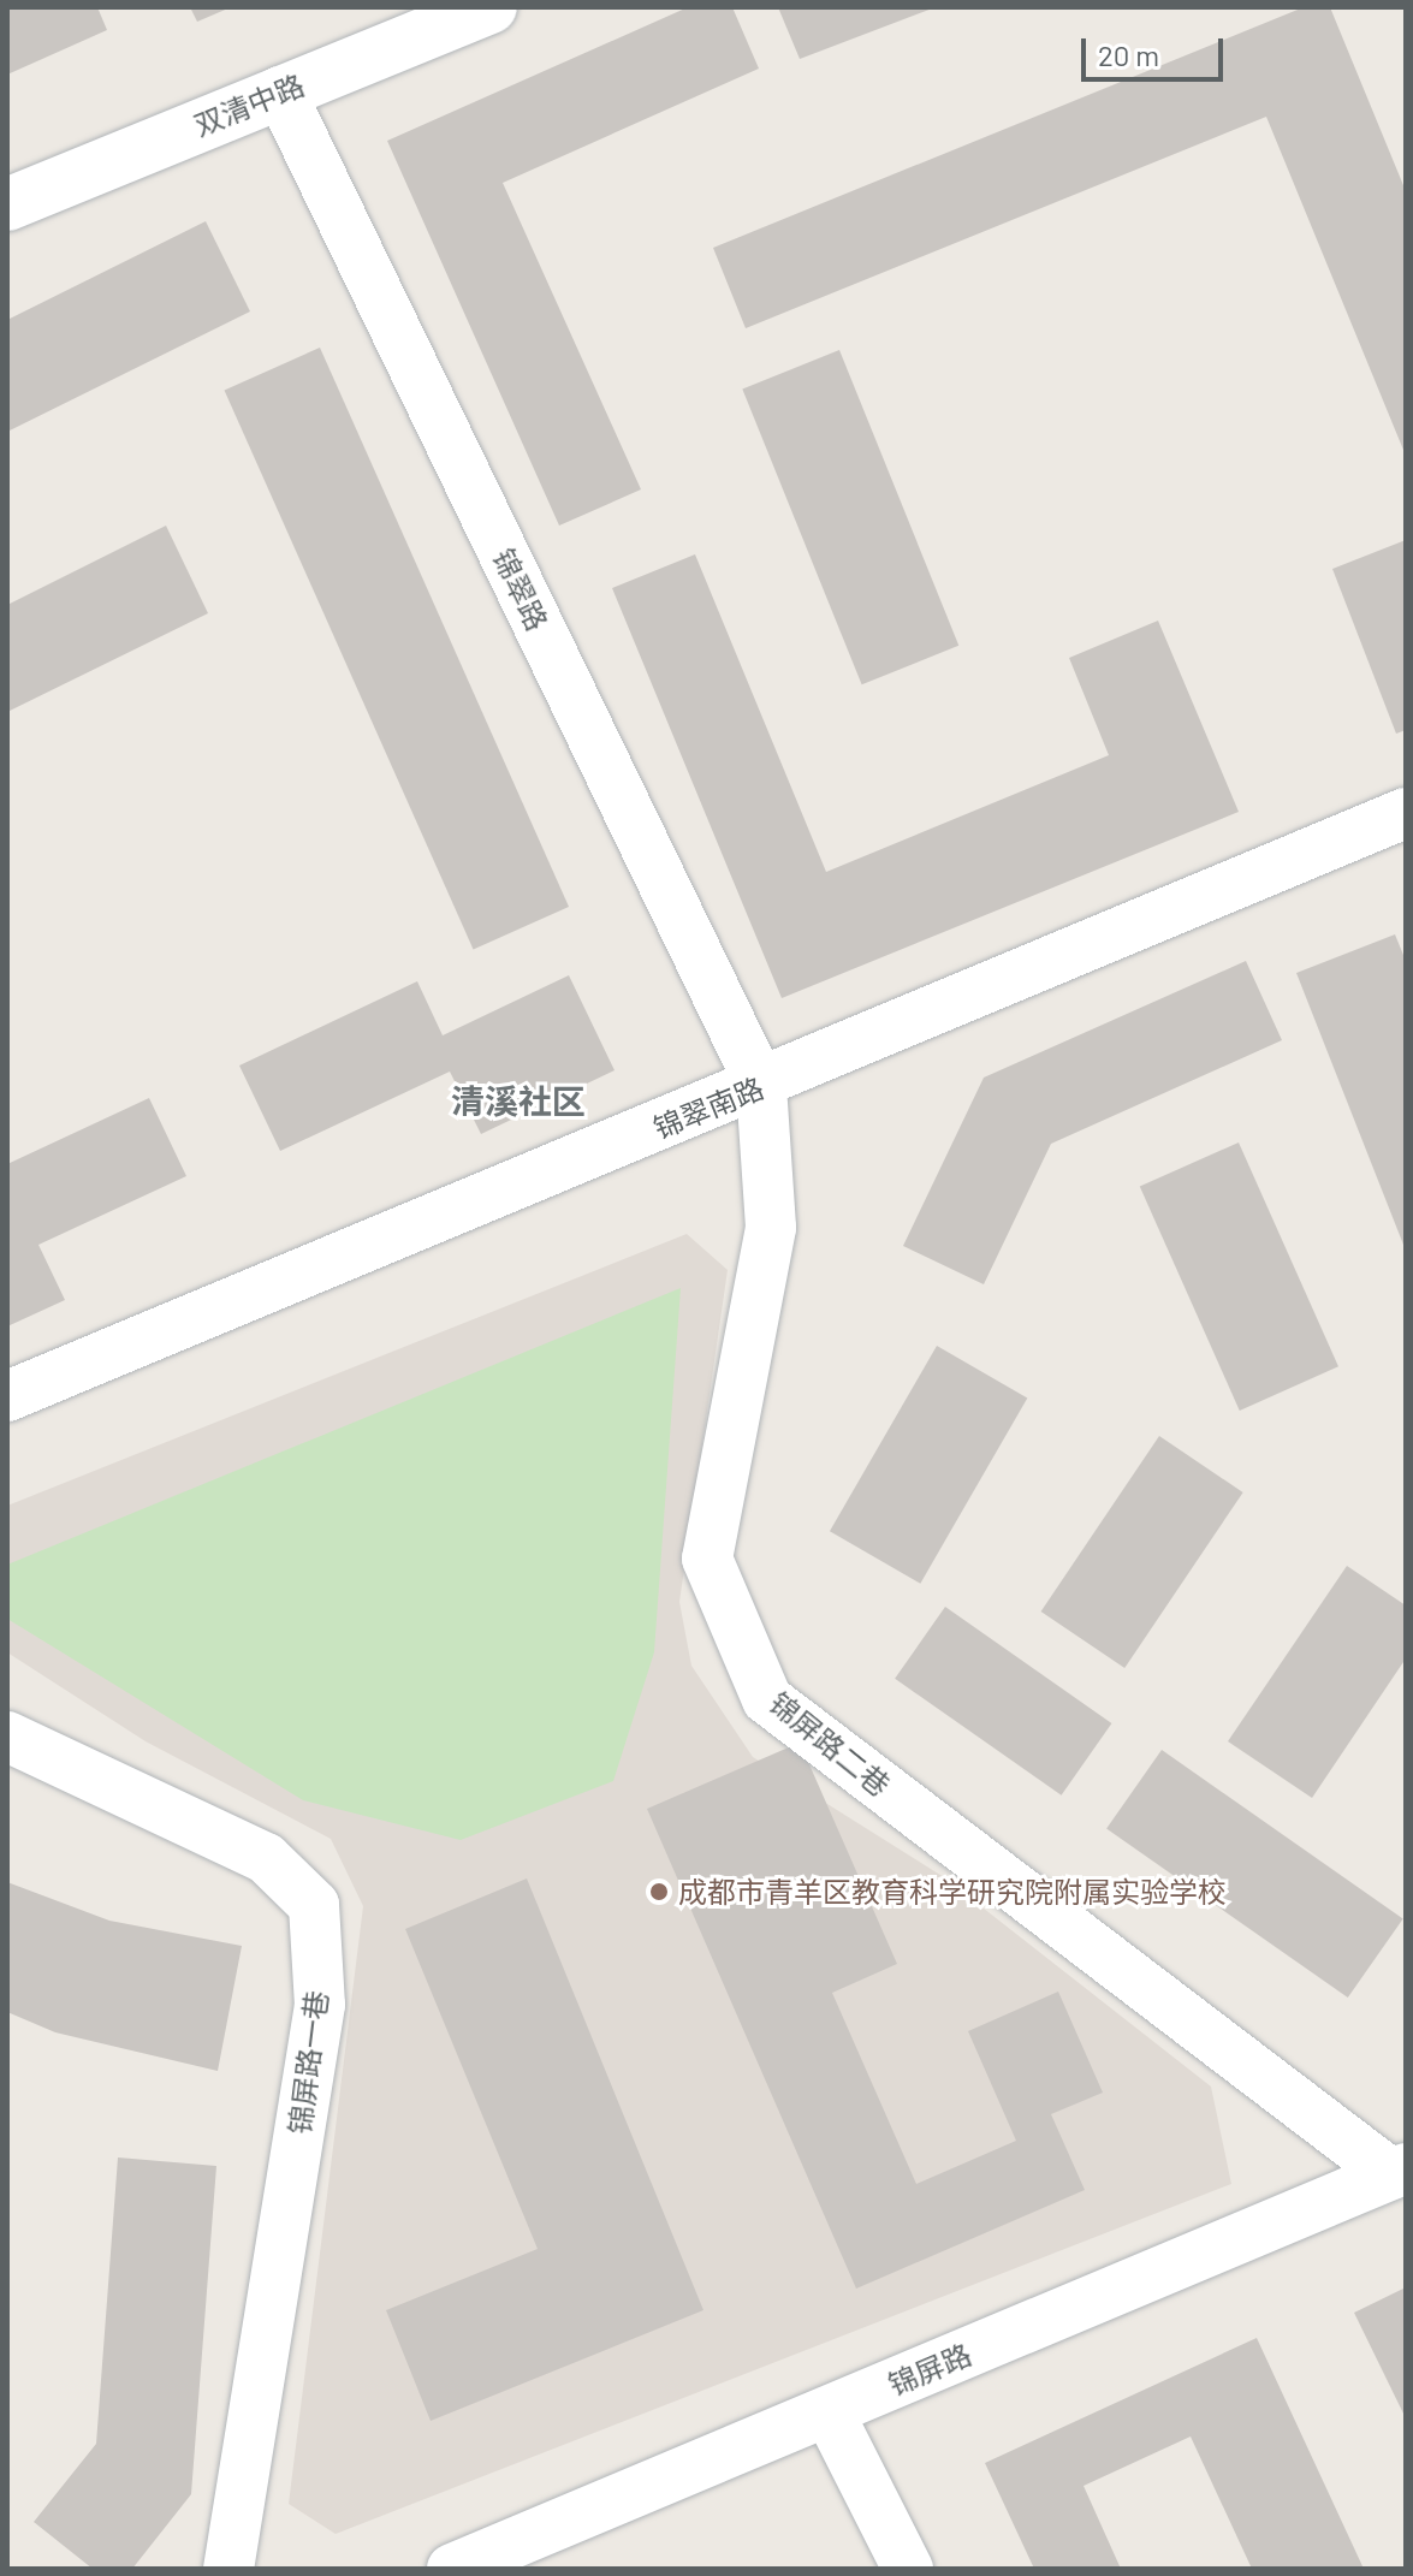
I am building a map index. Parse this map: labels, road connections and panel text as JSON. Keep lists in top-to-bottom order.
{
  "streets": {
    "street": [
      "双清中路",
      "锦翠路",
      "锦翠南路",
      "锦屏路二巷",
      "锦屏路一巷",
      "锦屏路"
    ]
  },
  "crossings": [
    ["双清中路", "锦翠路"],
    ["锦翠路", "锦翠南路"],
    ["锦翠路", "锦屏路二巷"],
    ["锦翠南路", "锦屏路二巷"],
    ["锦屏路二巷", "锦屏路"]
  ],
  "districts": ["清溪社区"],
  "places": ["成都市青羊区教育科学研究院附属实验学校"],
  "scale_bar": "20 m"
}
